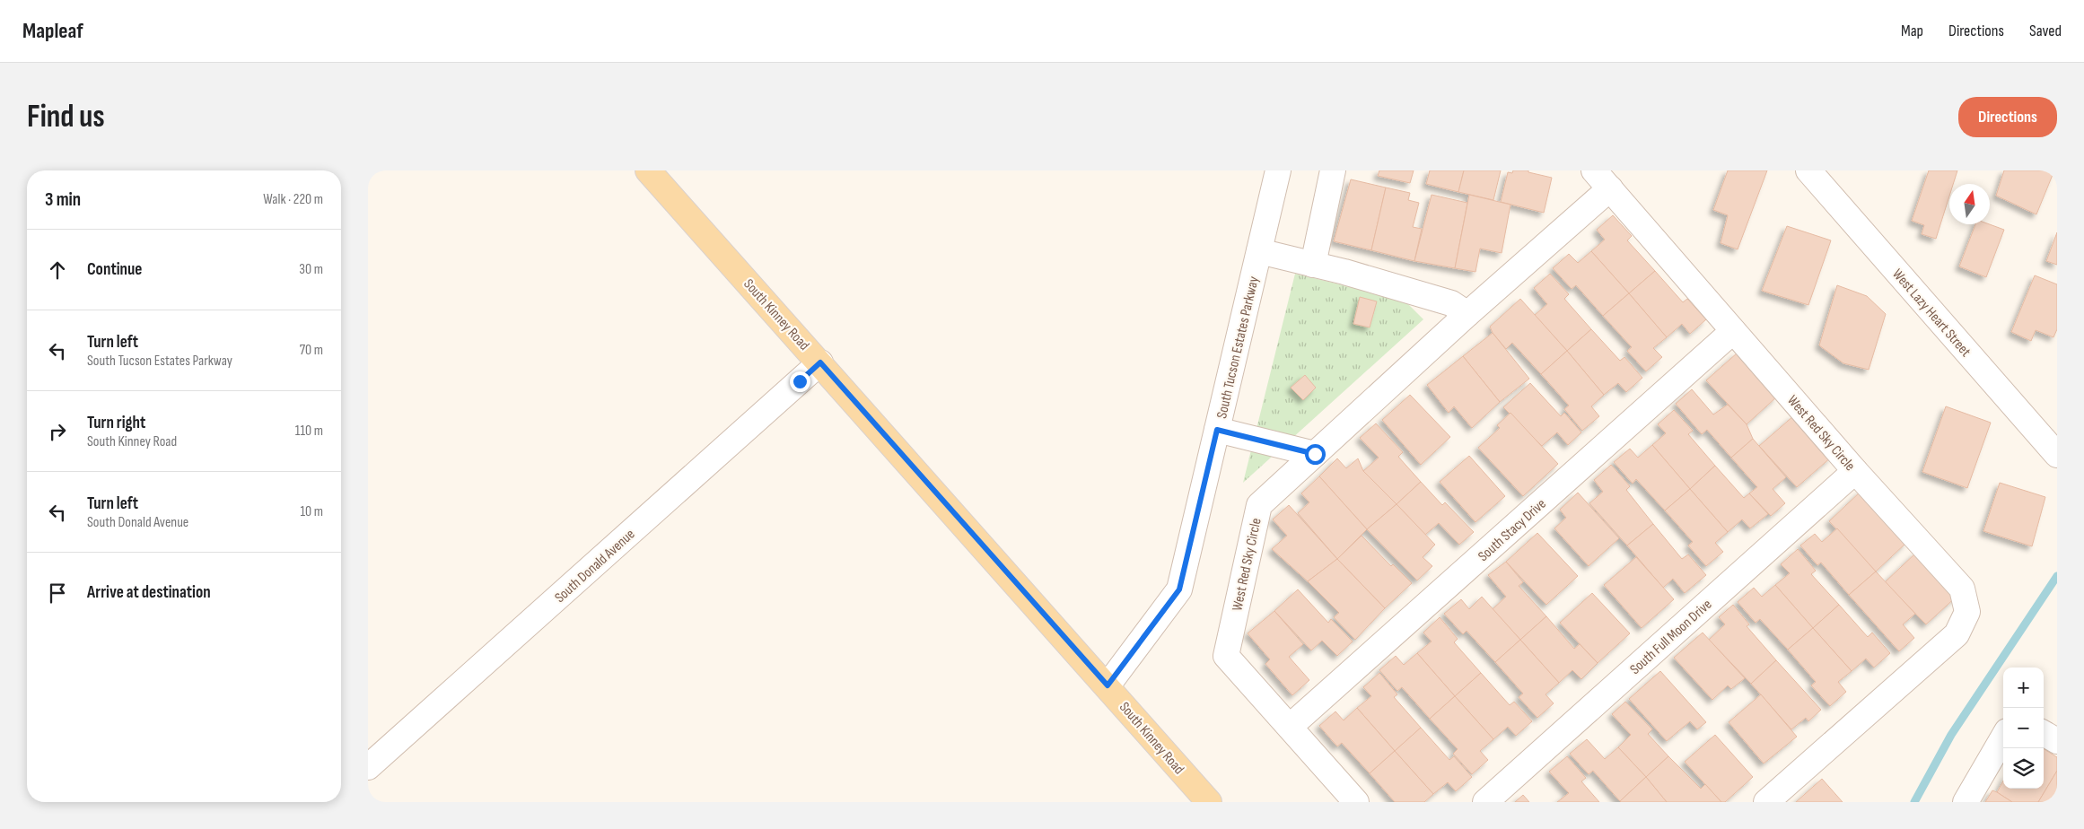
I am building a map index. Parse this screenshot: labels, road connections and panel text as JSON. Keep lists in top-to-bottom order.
{
  "streets": {
    "main road": ["South Kinney Road"],
    "street": [
      "West Lazy Heart Street",
      "South Tucson Estates Parkway",
      "West Red Sky Circle",
      "South Stacy Drive",
      "South Donald Avenue",
      "South Full Moon Drive"
    ]
  },
  "crossings": [
    ["South Kinney Road", "South Tucson Estates Parkway"],
    ["South Kinney Road", "South Donald Avenue"],
    ["West Red Sky Circle", "South Stacy Drive"],
    ["West Red Sky Circle", "South Full Moon Drive"]
  ],
  "north": "top",
  "page": {
    "header": "Mapleaf",
    "nav": ["Map", "Directions", "Saved"],
    "buttons": "Directions",
    "title": "Find us",
    "heading": ["3 min", "Walk · 220 m"],
    "list": [
      ["Continue", "30 m"],
      ["Turn left", "South Tucson Estates Parkway", "70 m"],
      ["Turn right", "South Kinney Road", "110 m"],
      ["Turn left", "South Donald Avenue", "10 m"],
      "Arrive at destination"
    ],
    "map_buttons": ["+", "−"]
  }
}
